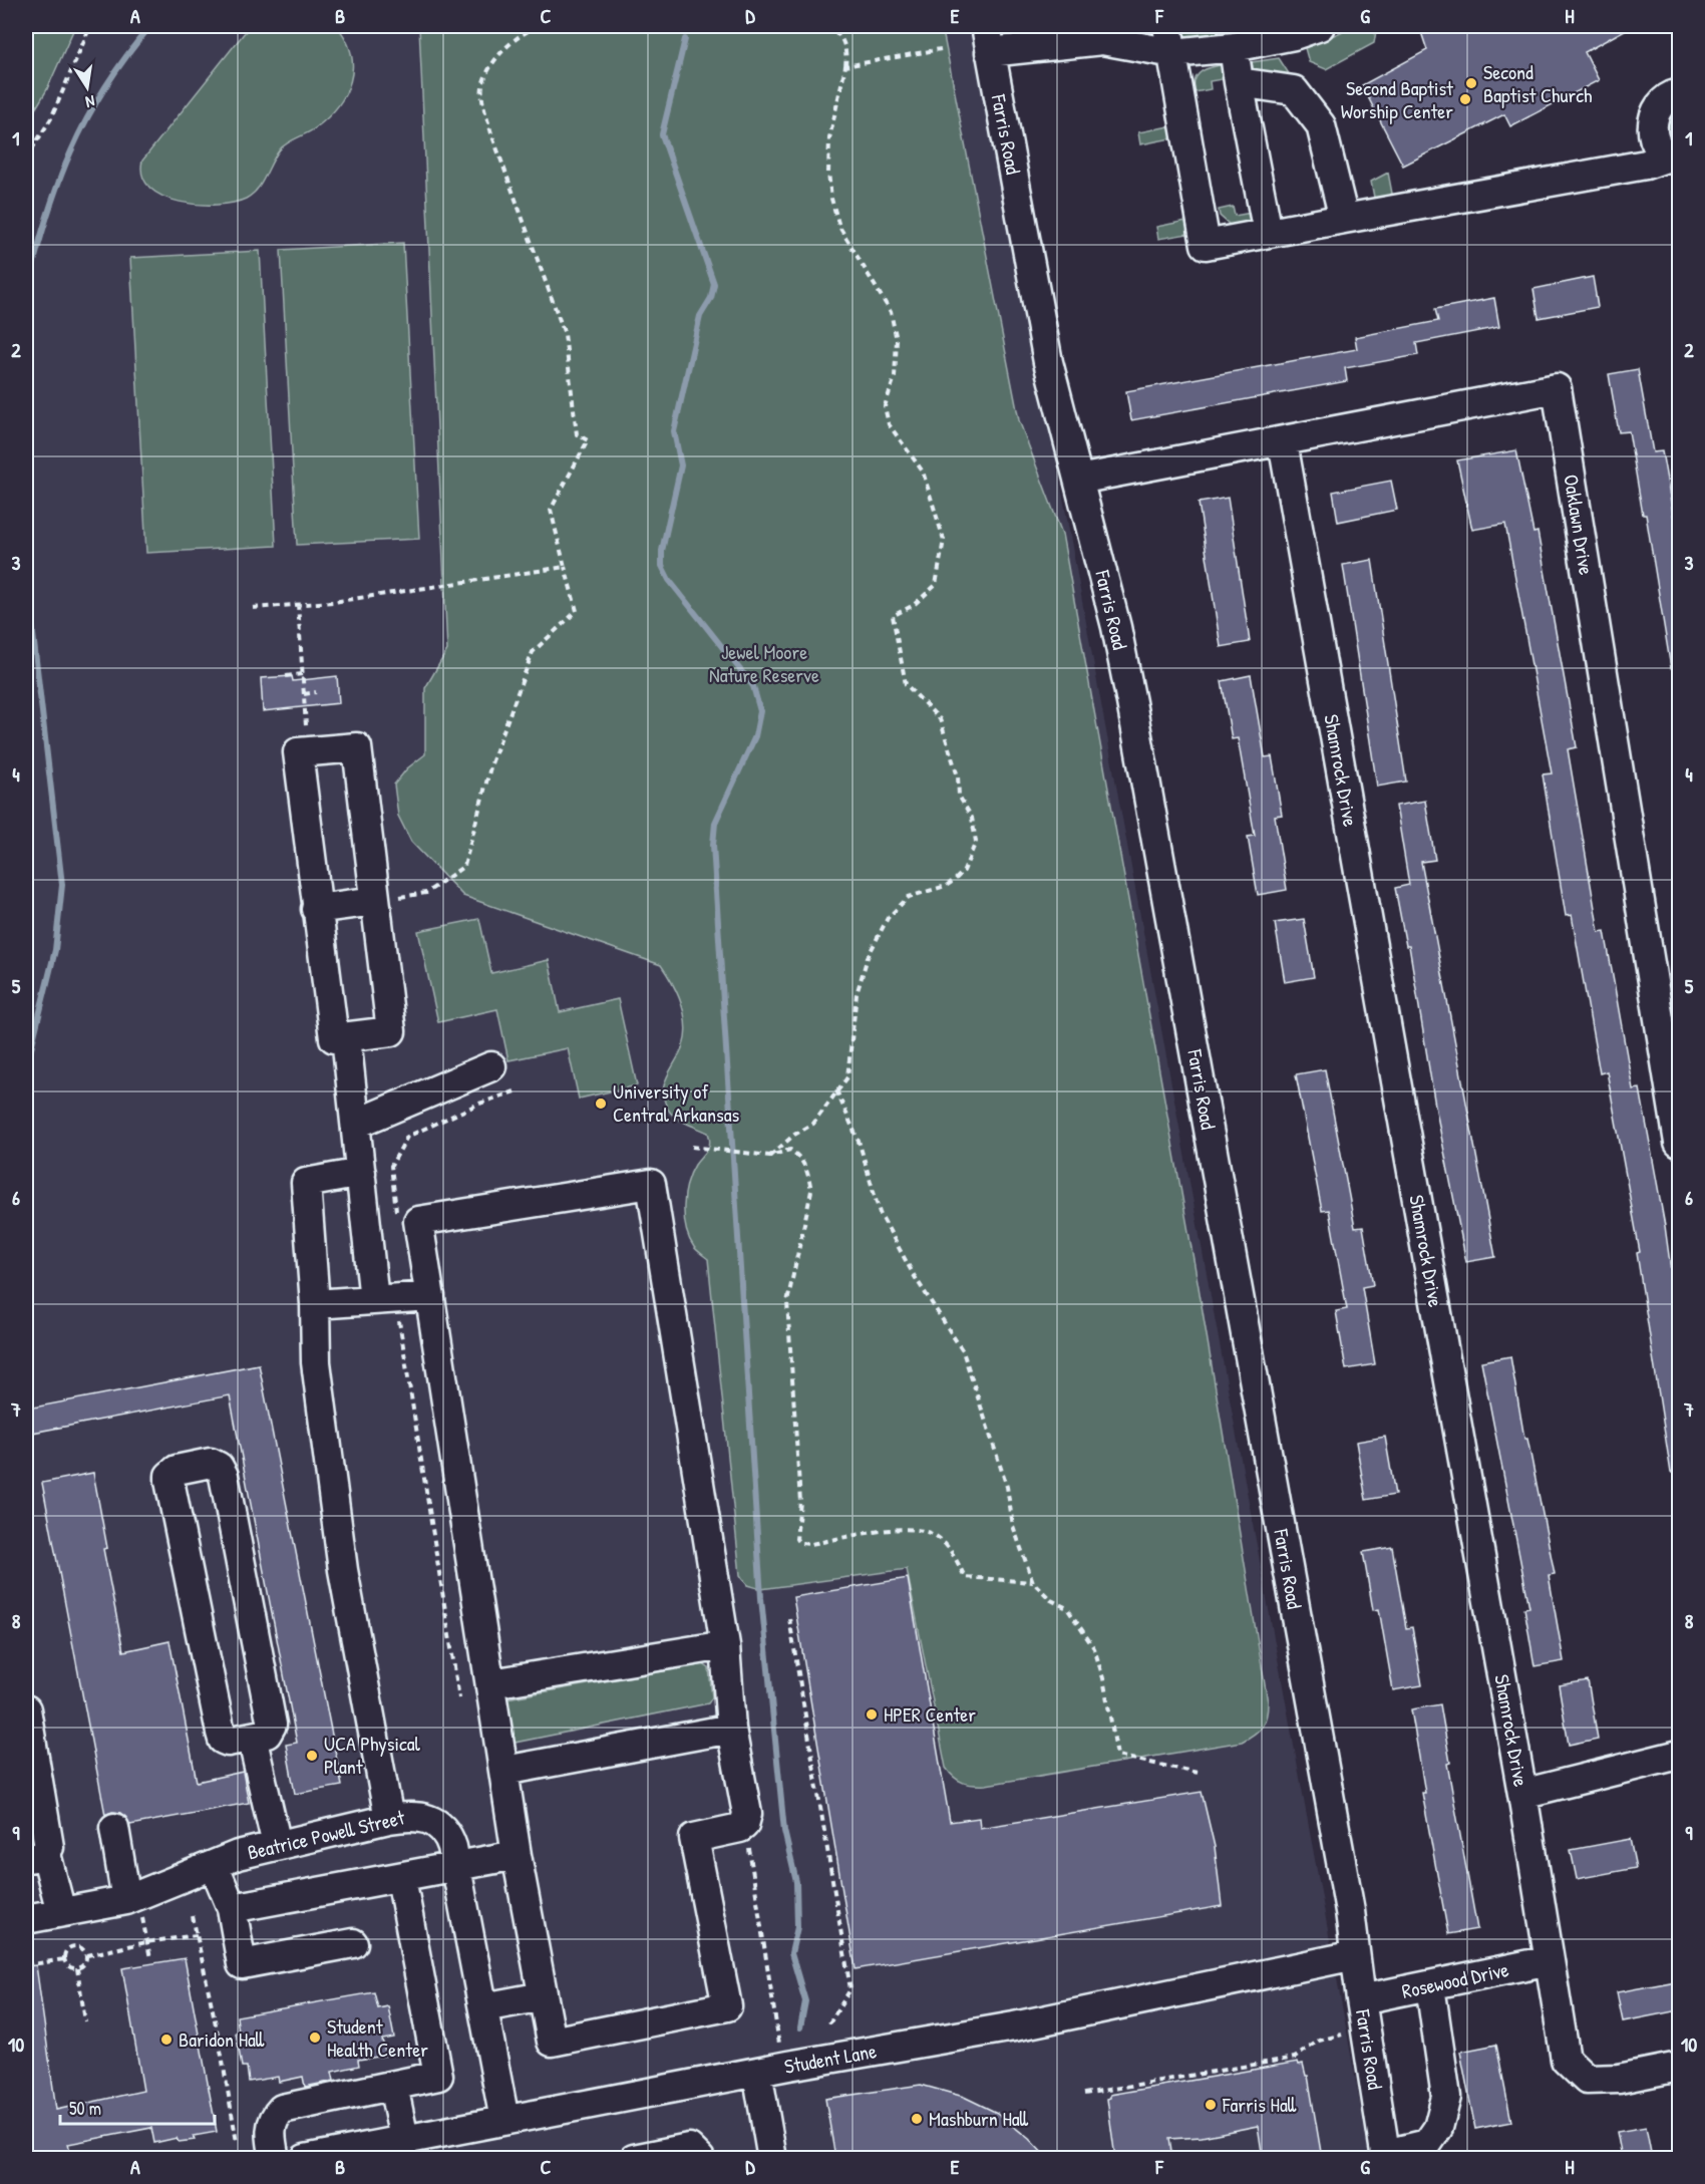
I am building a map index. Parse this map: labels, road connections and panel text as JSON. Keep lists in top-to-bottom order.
{
  "streets": {
    "street": [
      "Farris Road",
      "Oaklawn Drive",
      "Shamrock Drive",
      "Beatrice Powell Street",
      "Rosewood Drive",
      "Student Lane"
    ]
  },
  "crossings": [
    ["Farris Road", "Oaklawn Drive"],
    ["Farris Road", "Rosewood Drive"],
    ["Farris Road", "Student Lane"],
    ["Oaklawn Drive", "Shamrock Drive"],
    ["Shamrock Drive", "Rosewood Drive"],
    ["Beatrice Powell Street", "Student Lane"]
  ],
  "parks": ["Jewel Moore Nature Reserve"],
  "places": [
    "Second Baptist Church",
    "Second Baptist Worship Center",
    "University of Central Arkansas",
    "HPER Center",
    "UCA Physical Plant",
    "Student Health Center",
    "Baridon Hall",
    "Farris Hall",
    "Mashburn Hall"
  ],
  "scale_bar": "50 m",
  "north": "bottom",
  "grid": {
    "columns": [
      "A",
      "B",
      "C",
      "D",
      "E",
      "F",
      "G",
      "H"
    ],
    "rows": [
      "1",
      "2",
      "3",
      "4",
      "5",
      "6",
      "7",
      "8",
      "9",
      "10"
    ]
  }
}
